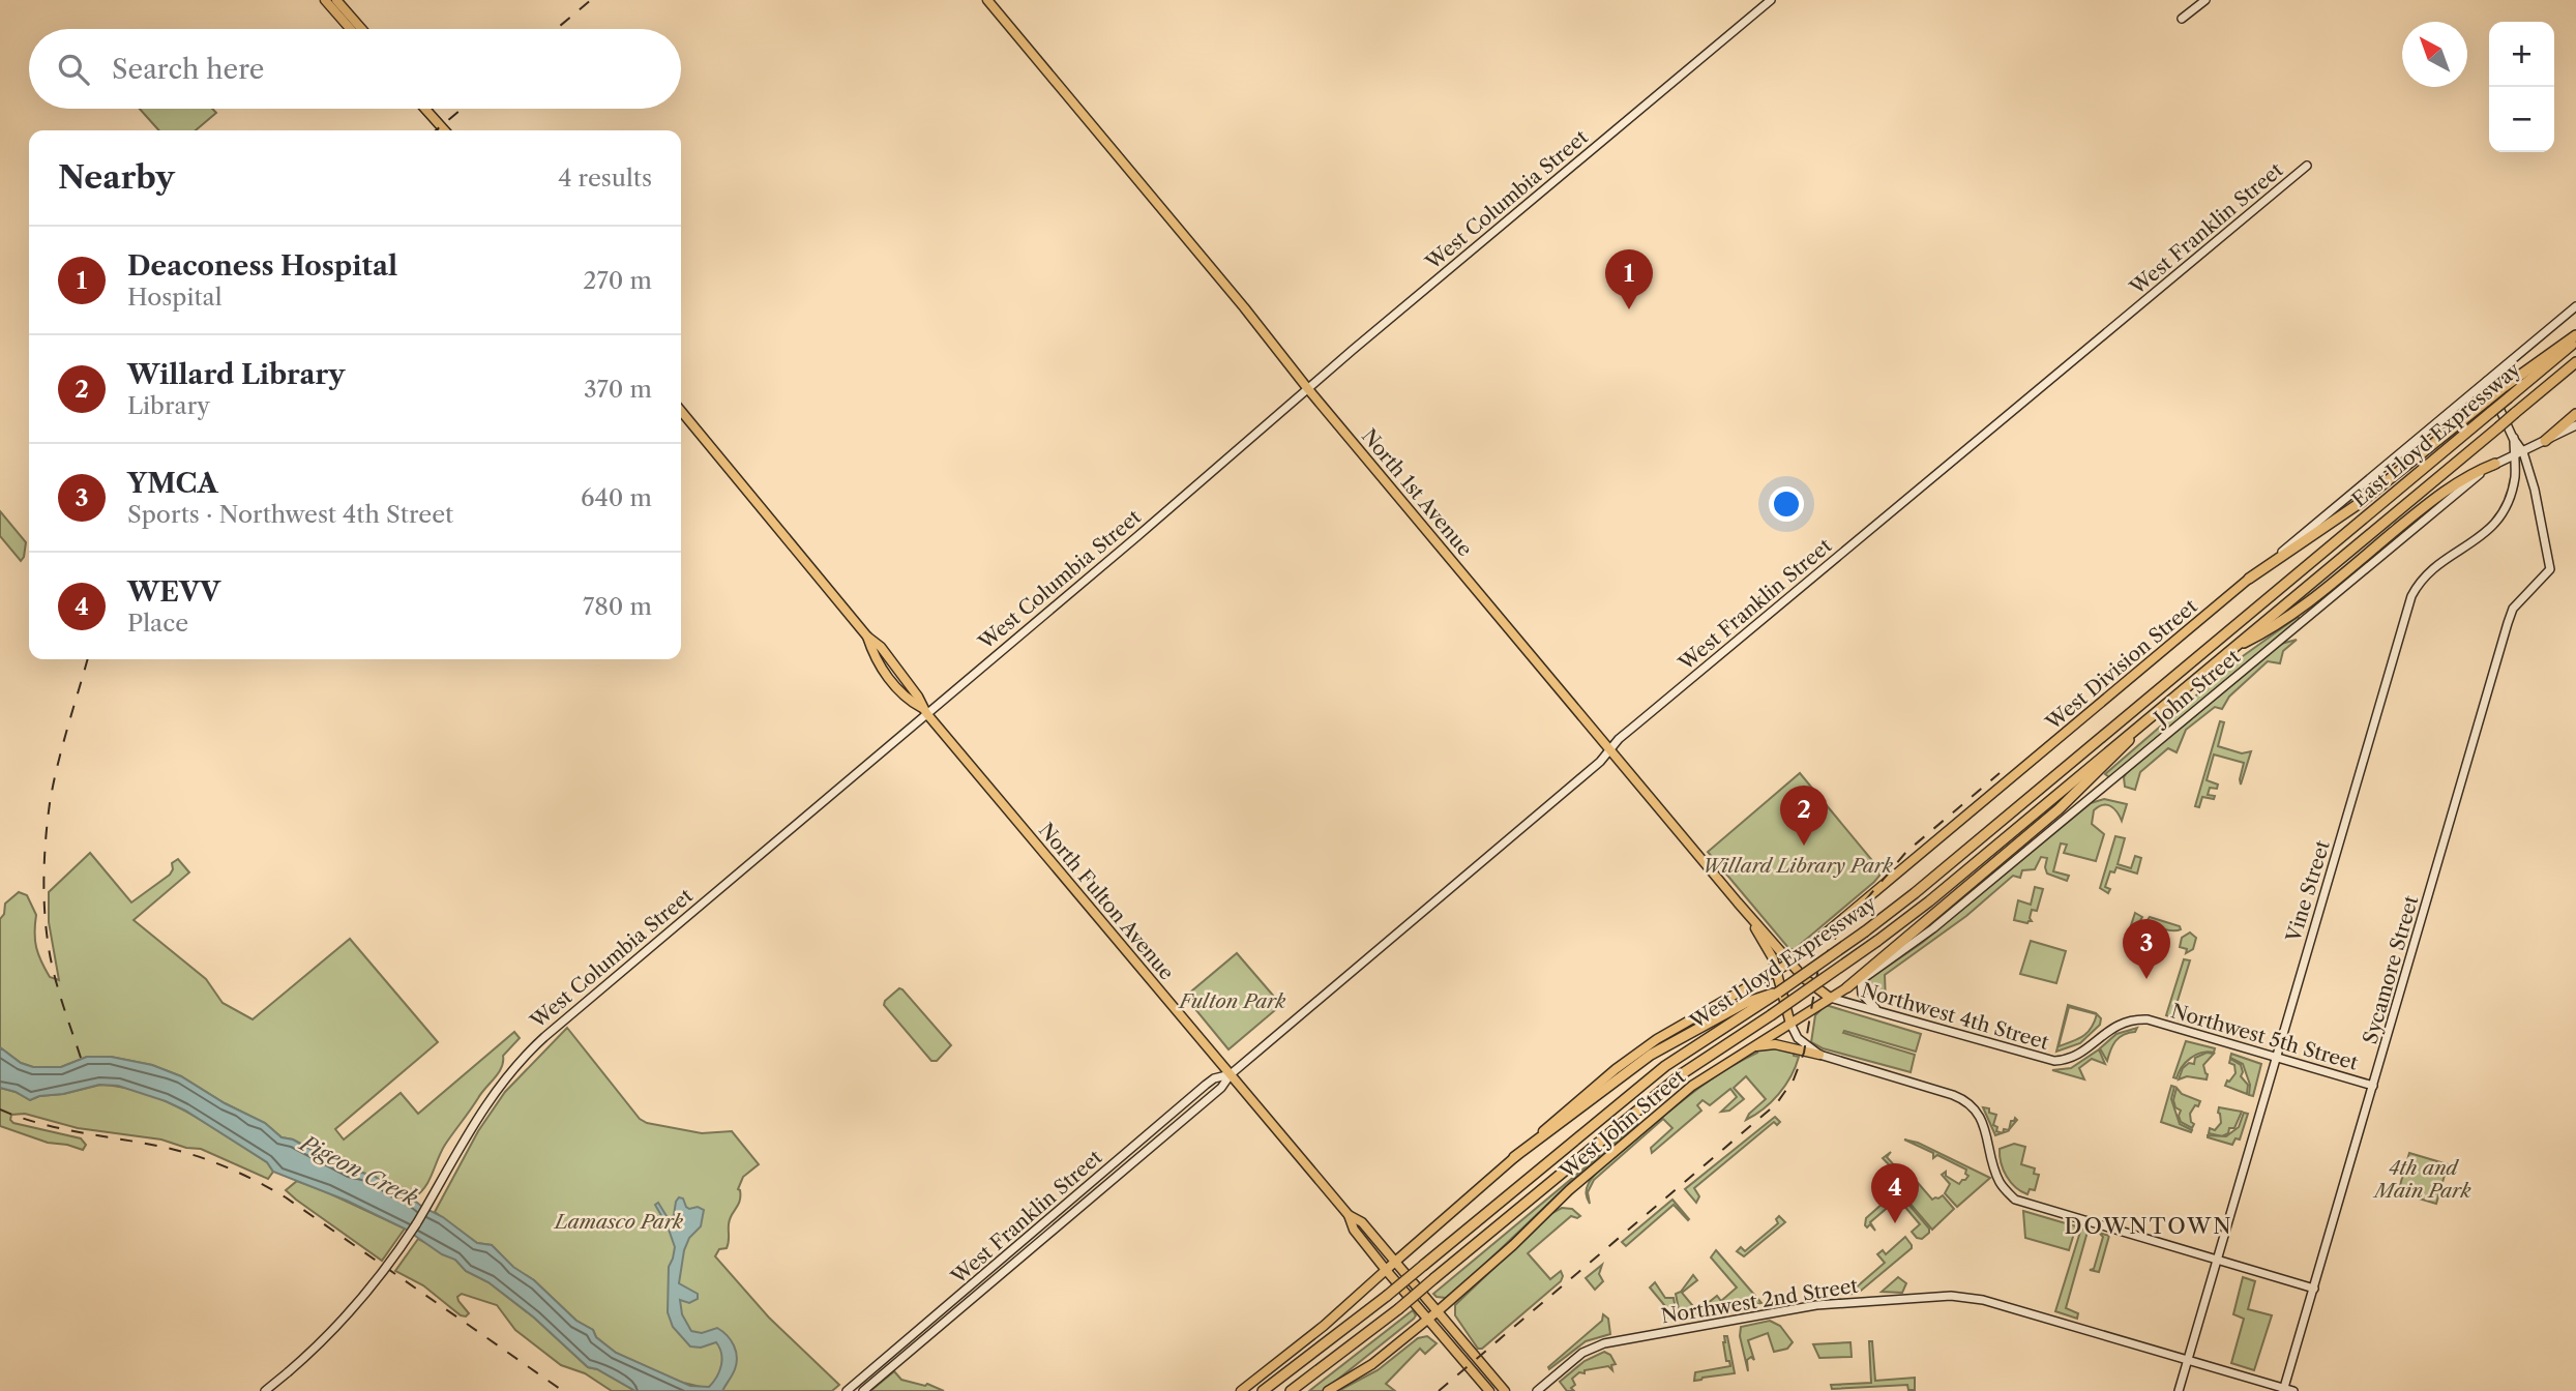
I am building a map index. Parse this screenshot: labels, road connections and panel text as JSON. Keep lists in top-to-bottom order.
{
  "streets": {
    "highway": ["East Lloyd Expressway", "West Lloyd Expressway"],
    "main road": [
      "West Columbia Street",
      "West Franklin Street",
      "North 1st Avenue",
      "West Division Street",
      "John Street",
      "Vine Street",
      "North Fulton Avenue",
      "Sycamore Street",
      "Northwest 4th Street",
      "Northwest 5th Street",
      "West John Street",
      "Northwest 2nd Street"
    ]
  },
  "crossings": [
    ["West Columbia Street", "North 1st Avenue"],
    ["West Columbia Street", "North Fulton Avenue"],
    ["West Franklin Street", "North 1st Avenue"],
    ["West Franklin Street", "North Fulton Avenue"],
    ["East Lloyd Expressway", "West Lloyd Expressway"],
    ["North 1st Avenue", "West Division Street"],
    ["North 1st Avenue", "Northwest 4th Street"],
    ["North 1st Avenue", "West John Street"],
    ["John Street", "Vine Street"],
    ["John Street", "Sycamore Street"],
    ["John Street", "West John Street"],
    ["Vine Street", "Northwest 5th Street"],
    ["Vine Street", "Northwest 2nd Street"],
    ["Sycamore Street", "Northwest 5th Street"],
    ["Sycamore Street", "Northwest 2nd Street"],
    ["Northwest 4th Street", "Northwest 5th Street"],
    ["Northwest 4th Street", "West John Street"]
  ],
  "districts": ["DOWNTOWN"],
  "water": ["Pigeon Creek"],
  "parks": [
    "Willard Library Park",
    "Fulton Park",
    "4th and Main Park",
    "Lamasco Park"
  ],
  "north": "top left",
  "page": {
    "map_buttons": ["+", "−"],
    "search": "Search here",
    "heading": ["Nearby", "4 results"],
    "list": [
      {
        "mark": "1",
        "name": "Deaconess Hospital",
        "note": "Hospital",
        "value": "270 m"
      },
      {
        "mark": "2",
        "name": "Willard Library",
        "note": "Library",
        "value": "370 m"
      },
      {
        "mark": "3",
        "name": "YMCA",
        "note": "Sports · Northwest 4th Street",
        "value": "640 m"
      },
      {
        "mark": "4",
        "name": "WEVV",
        "note": "Place",
        "value": "780 m"
      }
    ],
    "pins": [
      "1",
      "2",
      "3",
      "4"
    ]
  }
}
